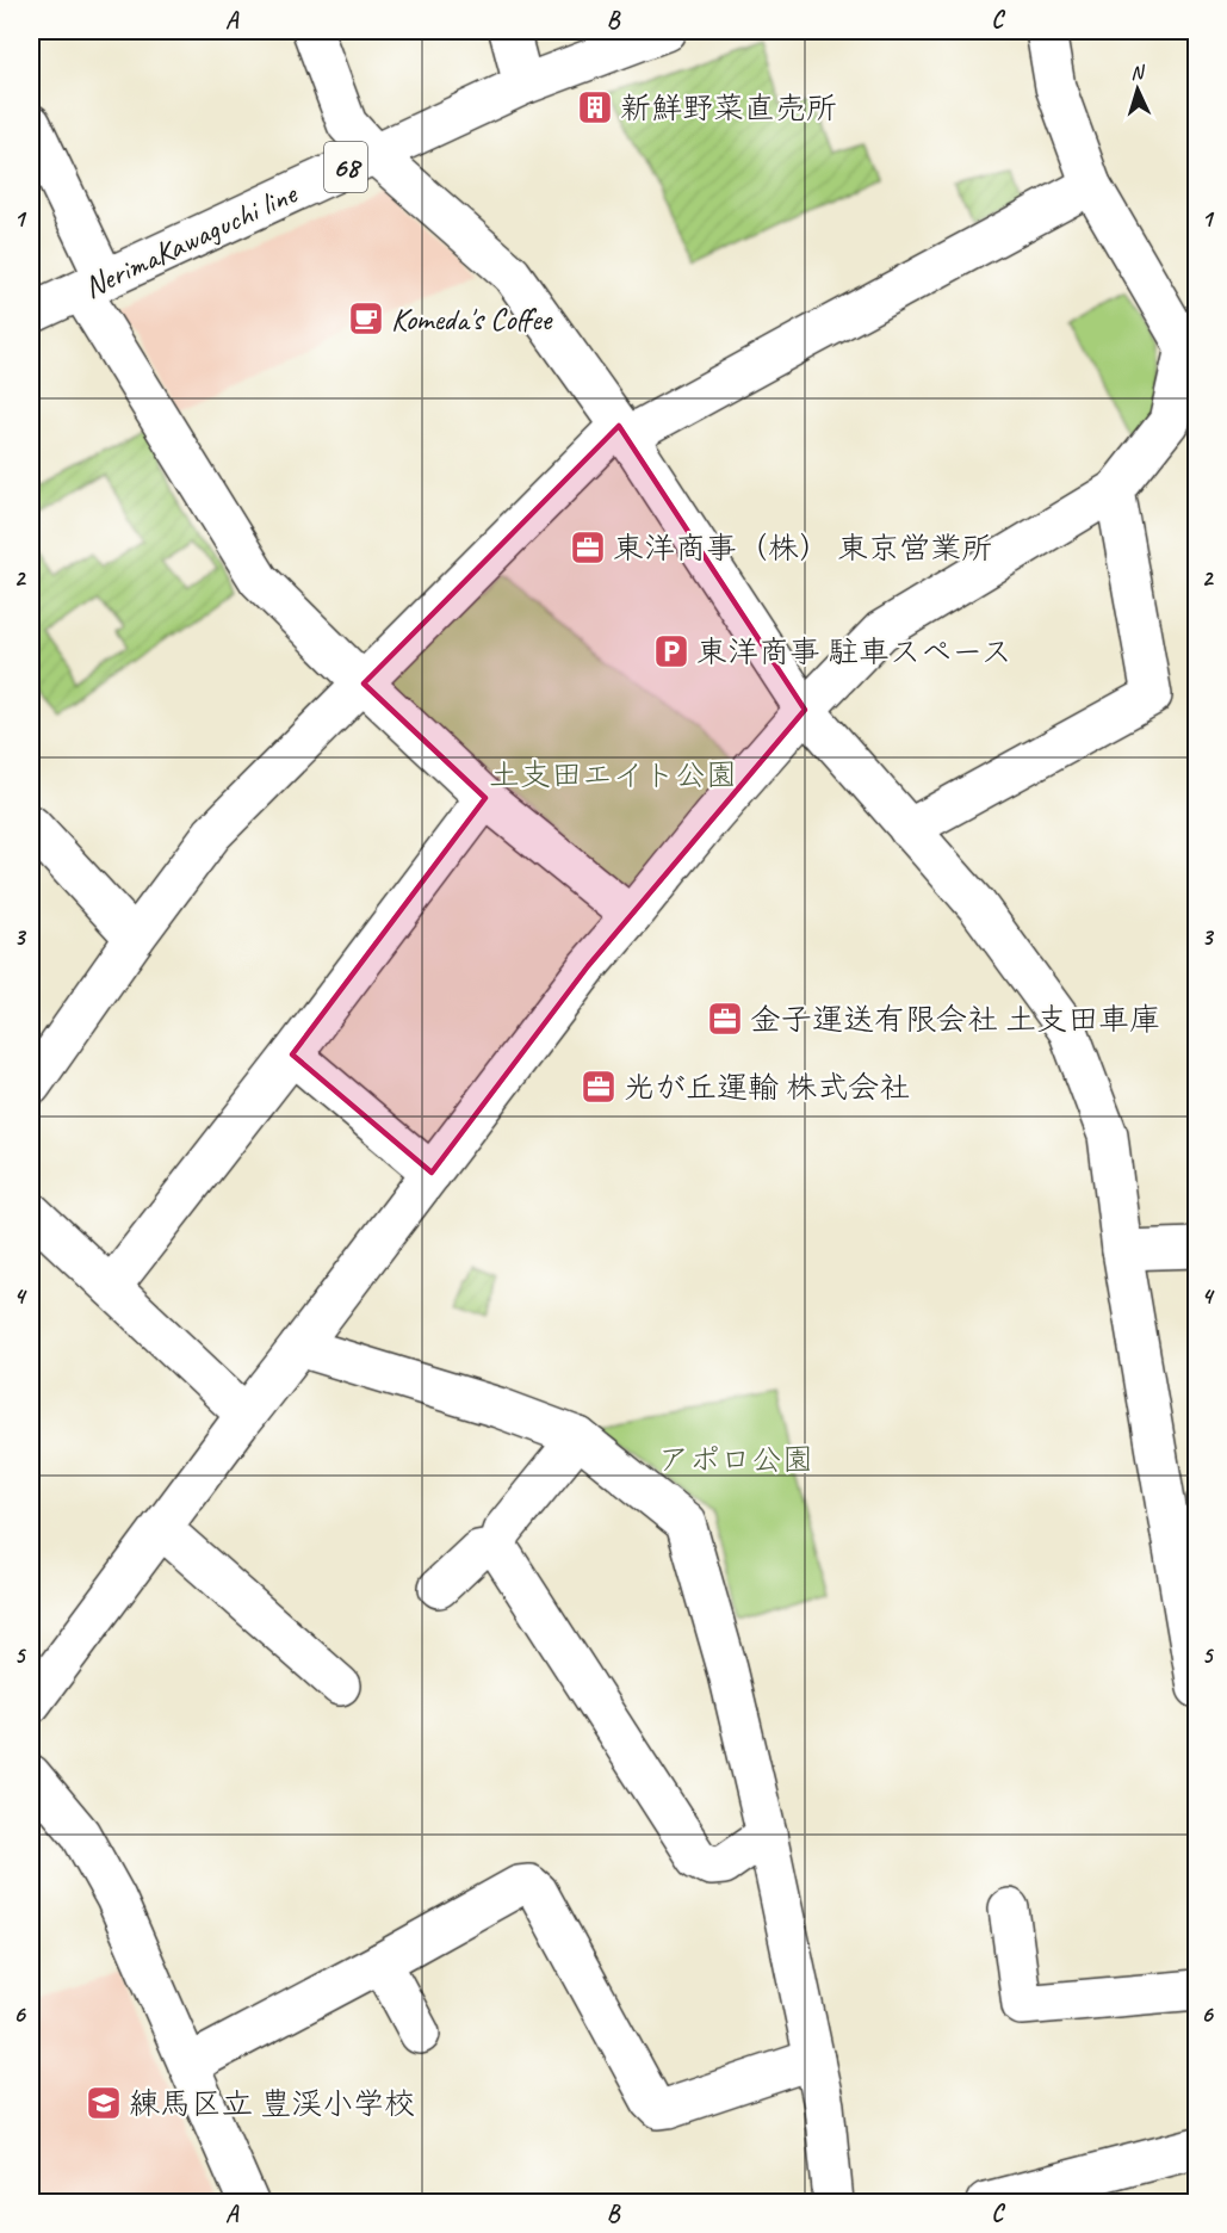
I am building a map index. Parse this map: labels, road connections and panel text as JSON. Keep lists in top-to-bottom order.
{
  "streets": {
    "street": ["68", "NerimaKawaguchi line"]
  },
  "parks": ["土支田エイト公園", "アポロ公園"],
  "places": {
    "building": ["新鮮野菜直売所"],
    "cafe": ["Komeda's Coffee"],
    "office": ["東洋商事（株） 東京営業所", "金子運送有限会社 土支田車庫", "光が丘運輸 株式会社"],
    "parking": ["東洋商事 駐車スペース"],
    "school or university": ["練馬区立 豊渓小学校"]
  },
  "north": "top",
  "grid": {
    "columns": ["A", "B", "C"],
    "rows": [
      "1",
      "2",
      "3",
      "4",
      "5",
      "6"
    ]
  }
}
